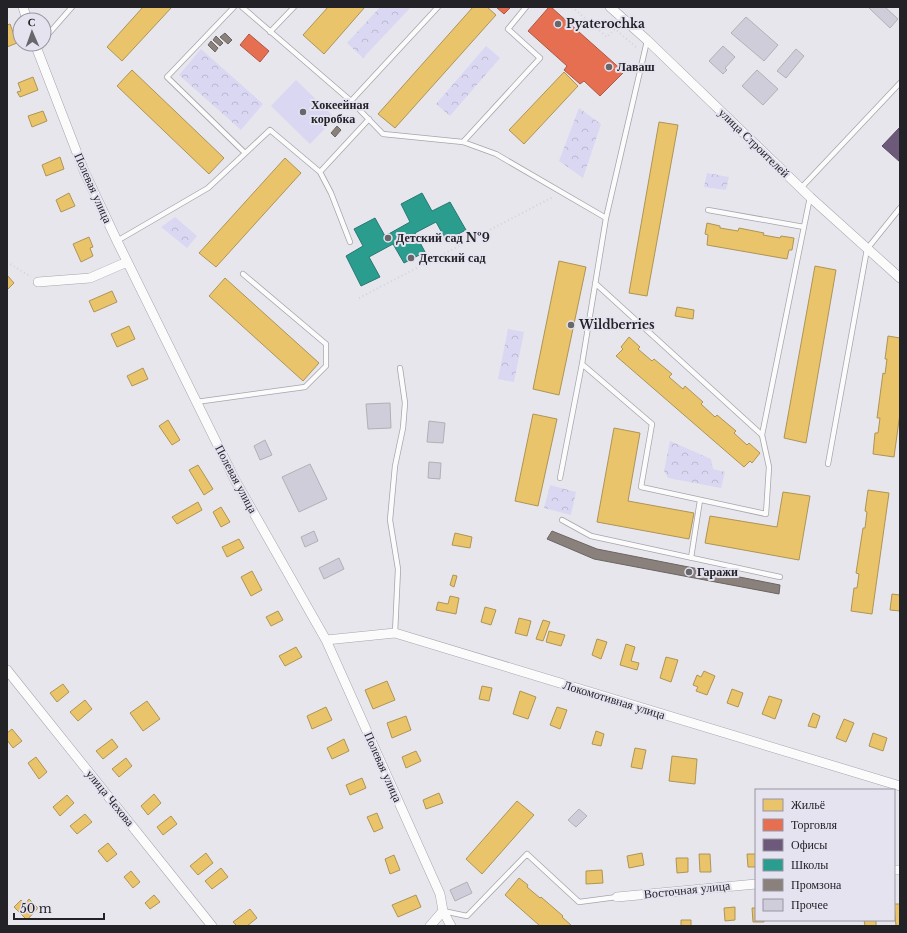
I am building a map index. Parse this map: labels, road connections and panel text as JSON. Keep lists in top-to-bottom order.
{
  "streets": {
    "street": [
      "улица Строителей",
      "Полевая улица",
      "Локомотивная улица",
      "улица Чехова",
      "Восточная улица"
    ]
  },
  "crossings": [
    ["Полевая улица", "Локомотивная улица"]
  ],
  "places": [
    "Pyaterochka",
    "Лаваш",
    "Хокеейная коробка",
    "Детский сад №9",
    "Детский сад",
    "Wildberries",
    "Гаражи"
  ],
  "legend": [
    "Жильё",
    "Торговля",
    "Офисы",
    "Школы",
    "Промзона",
    "Прочее"
  ],
  "scale_bar": "50 m",
  "north": "top"
}
